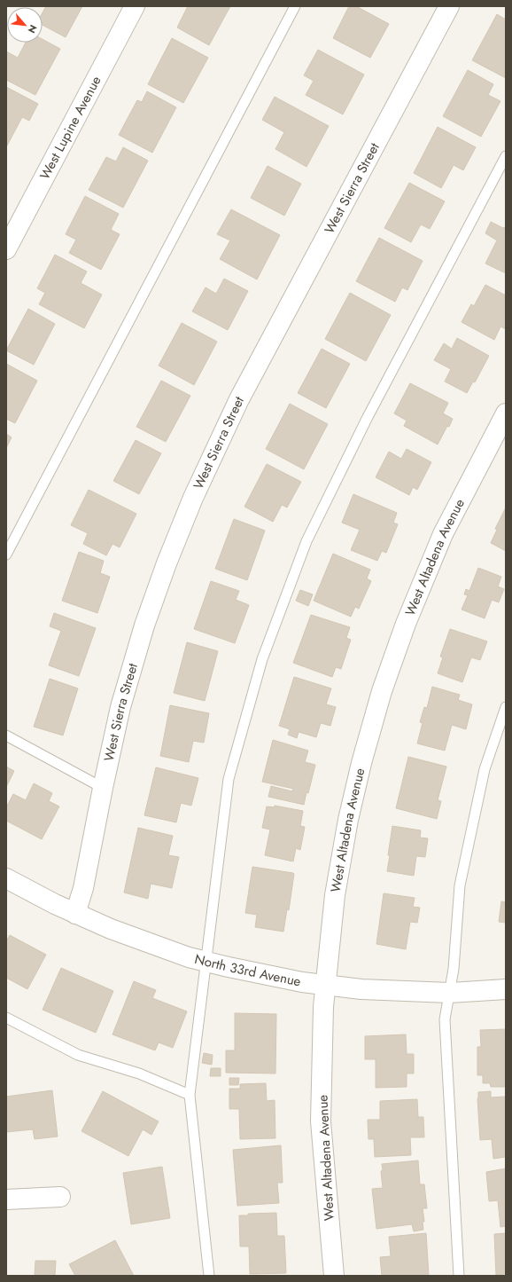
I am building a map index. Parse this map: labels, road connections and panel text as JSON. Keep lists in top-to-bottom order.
{
  "streets": {
    "street": [
      "West Lupine Avenue",
      "West Sierra Street",
      "West Altadena Avenue",
      "North 33rd Avenue"
    ]
  },
  "crossings": [
    ["West Sierra Street", "North 33rd Avenue"],
    ["West Altadena Avenue", "North 33rd Avenue"]
  ],
  "north": "bottom right"
}
